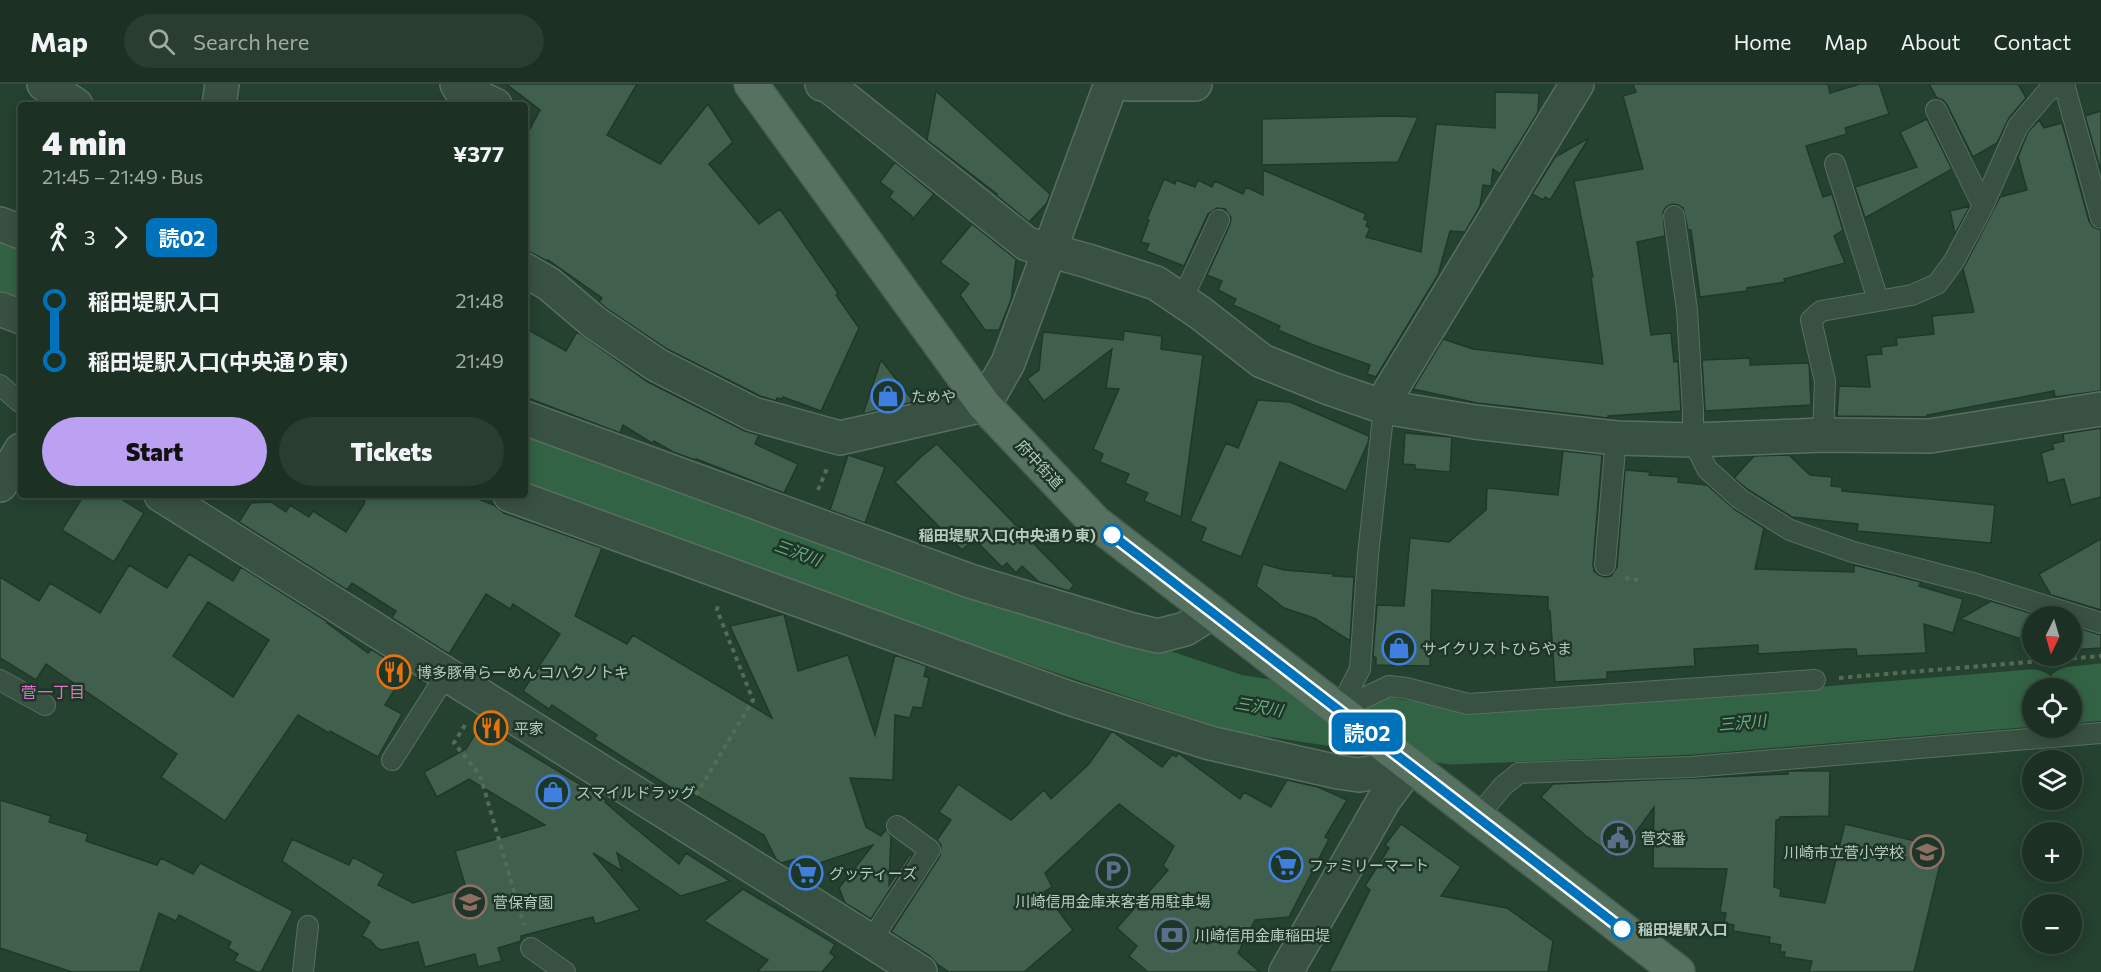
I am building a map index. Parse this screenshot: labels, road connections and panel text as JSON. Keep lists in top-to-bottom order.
{
  "streets": {
    "main road": ["府中街道"]
  },
  "districts": ["菅一丁目"],
  "water": ["三沢川"],
  "places": {
    "shop": ["ためや", "サイクリストひらやま", "スマイルドラッグ"],
    "other": ["稲田堤駅入口(中央通り東)", "稲田堤駅入口"],
    "restaurant": ["博多豚骨らーめん コハクノトキ", "平家"],
    "public building": ["菅交番"],
    "school or university": ["川崎市立菅小学校", "菅保育園"],
    "supermarket": ["ファミリーマート", "グッティーズ"],
    "parking": ["川崎信用金庫来客者用駐車場"],
    "bank": ["川崎信用金庫稲田堤"]
  },
  "lines": ["bus line 読02"],
  "north": "bottom",
  "page": {
    "header": "Map",
    "search": "Search here",
    "nav": [
      "Home",
      "Map",
      "About",
      "Contact"
    ],
    "on_map": "読02",
    "heading": ["4 min", "21:45 – 21:49 · Bus", "¥377"],
    "legs": ["3", "読02"],
    "list": [
      {
        "name": "稲田堤駅入口",
        "value": "21:48"
      },
      {
        "name": "稲田堤駅入口(中央通り東)",
        "value": "21:49"
      }
    ],
    "buttons": ["Start", "Tickets"],
    "map_buttons": ["+", "−"]
  }
}
